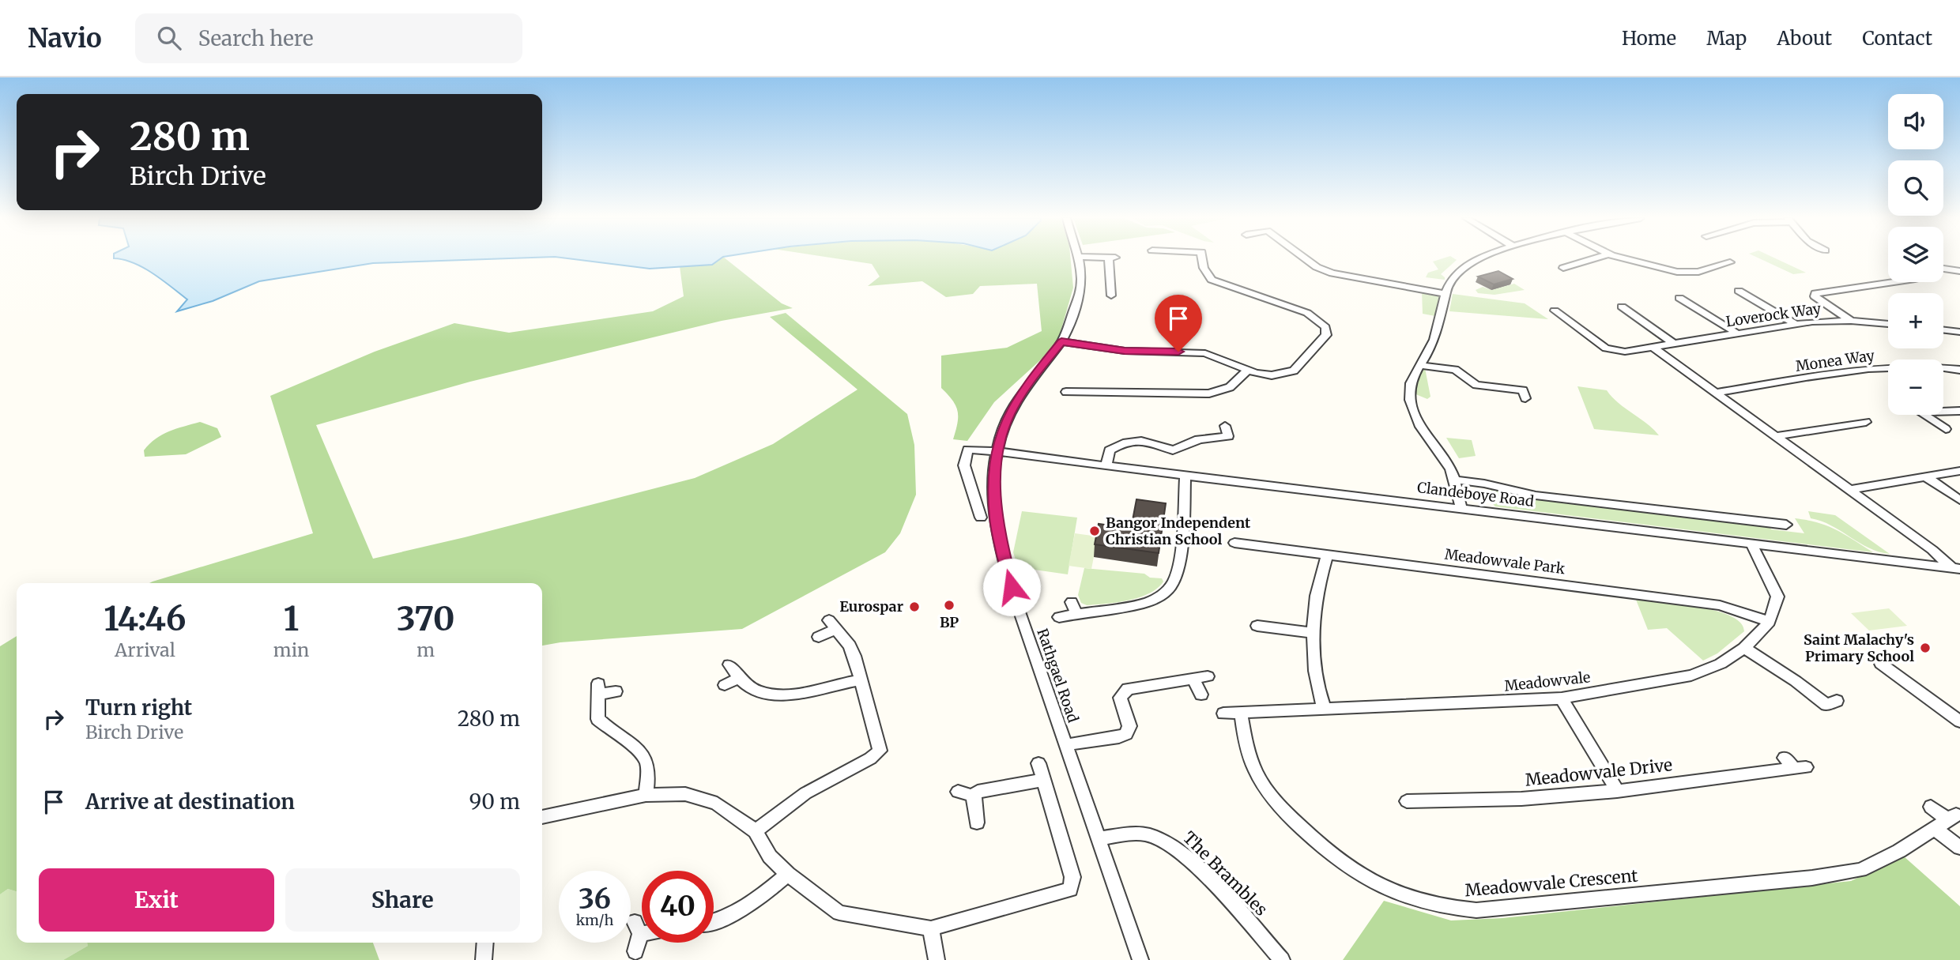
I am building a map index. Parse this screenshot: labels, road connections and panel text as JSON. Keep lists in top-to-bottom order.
{
  "streets": {
    "street": [
      "Loverock Way",
      "Monea Way",
      "Clandeboye Road",
      "Meadowvale Park",
      "Rathgael Road",
      "Meadowvale",
      "Meadowvale Drive",
      "The Brambles",
      "Meadowvale Crescent"
    ]
  },
  "crossings": [
    ["Loverock Way", "Clandeboye Road"],
    ["Monea Way", "Clandeboye Road"],
    ["Clandeboye Road", "Rathgael Road"],
    ["Clandeboye Road", "Meadowvale"],
    ["Meadowvale Park", "Meadowvale"],
    ["Rathgael Road", "The Brambles"],
    ["Meadowvale", "Meadowvale Crescent"]
  ],
  "places": [
    "Bangor Independent Christian School",
    "BP",
    "Eurospar",
    "Saint Malachy's Primary School"
  ],
  "page": {
    "header": "Navio",
    "search": "Search here",
    "nav": [
      "Home",
      "Map",
      "About",
      "Contact"
    ],
    "map_buttons": ["+", "−"],
    "turn": ["280 m", "Birch Drive"],
    "eta": [
      "14:46",
      "Arrival",
      "1",
      "min",
      "370",
      "m"
    ],
    "list": [
      {
        "name": "Turn right",
        "note": "Birch Drive",
        "value": "280 m"
      },
      {
        "name": "Arrive at destination",
        "value": "90 m"
      }
    ],
    "buttons": ["Exit", "Share"],
    "speed": "36 km/h",
    "limit": "40"
  }
}
